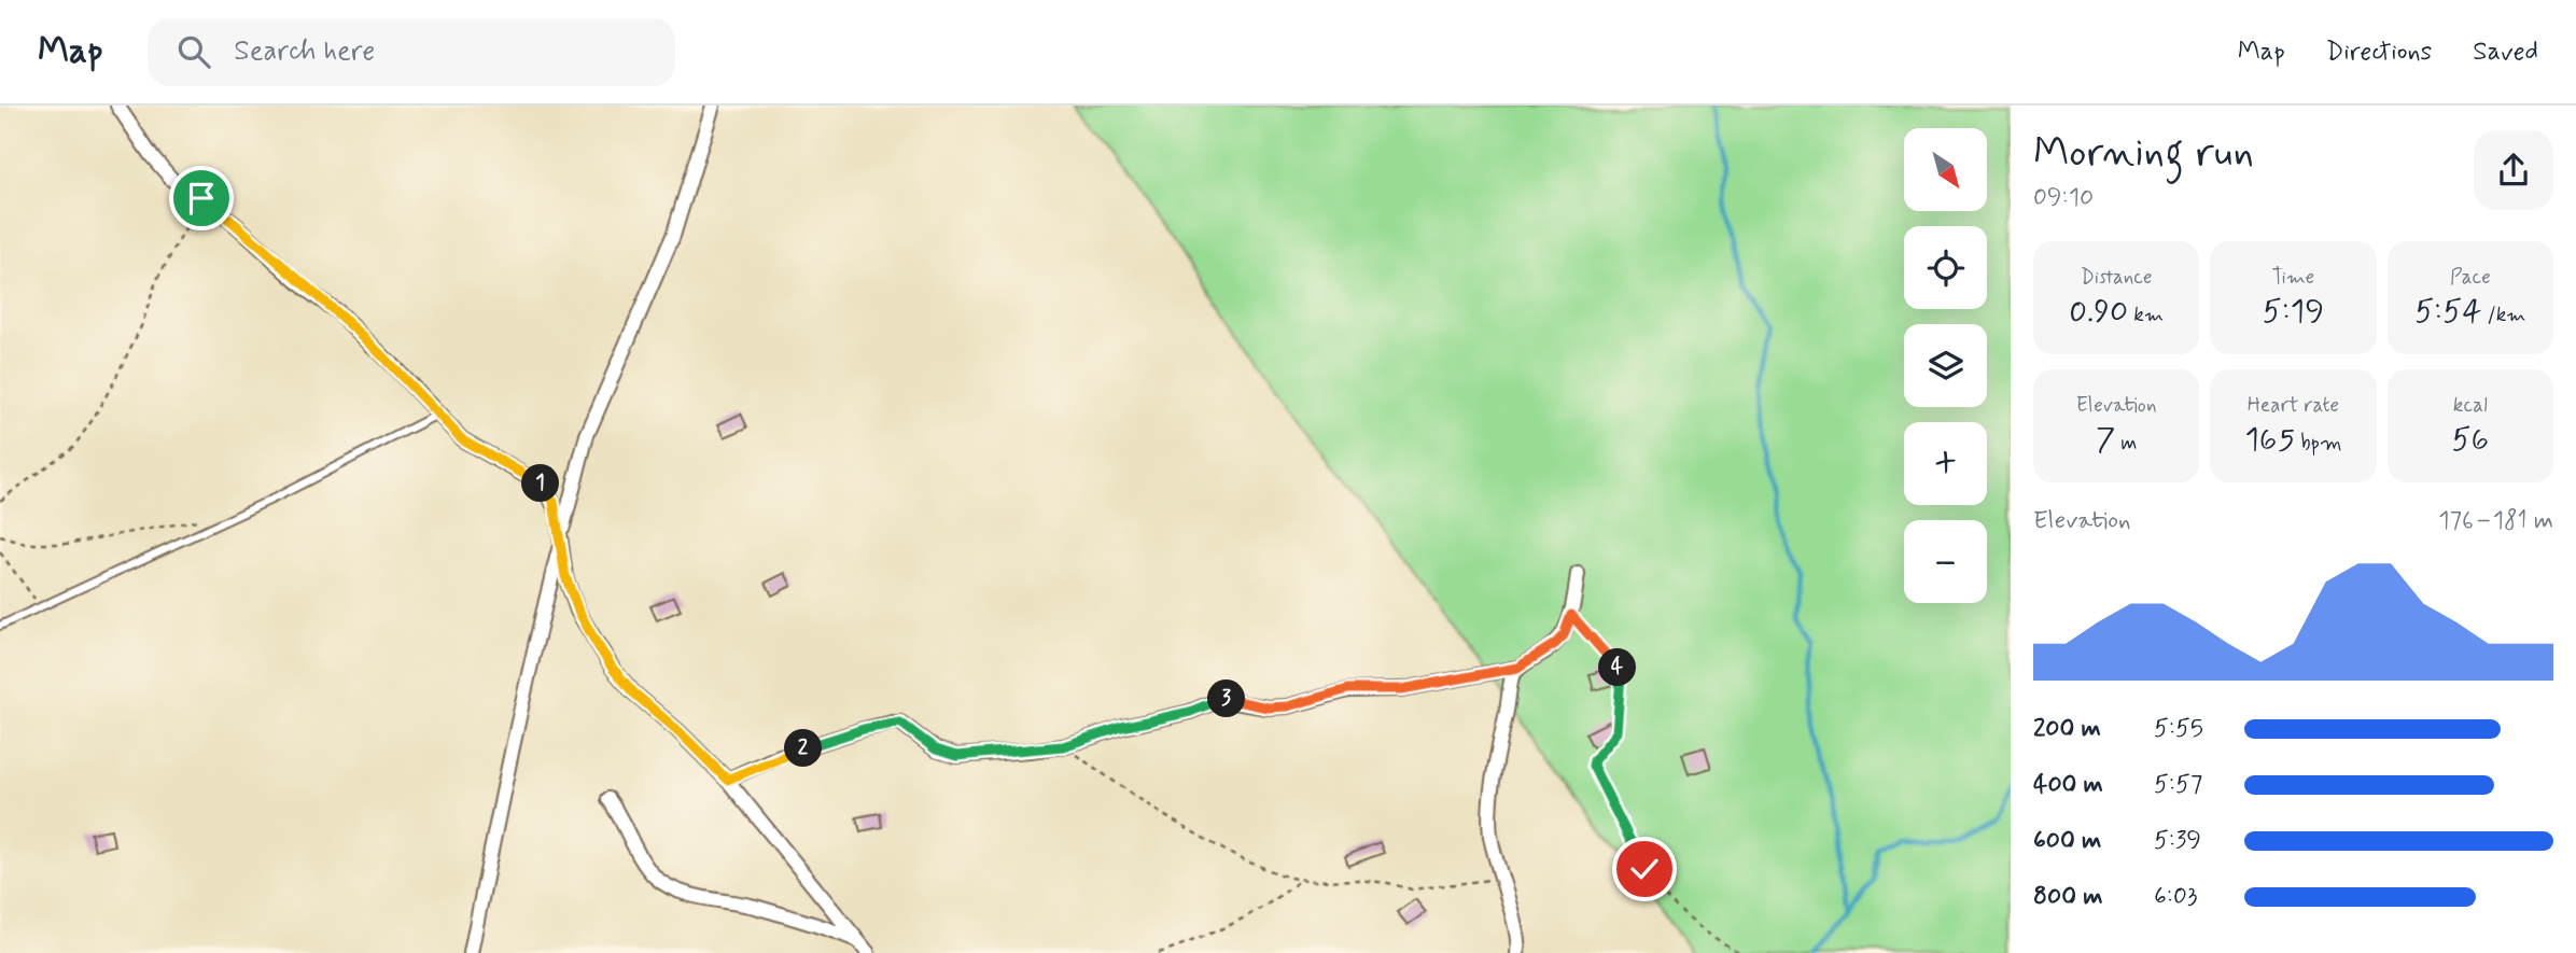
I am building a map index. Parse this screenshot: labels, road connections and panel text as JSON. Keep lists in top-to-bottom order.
{
  "north": "bottom right",
  "page": {
    "header": "Map",
    "search": "Search here",
    "nav": ["Map", "Directions", "Saved"],
    "heading": ["Morning run", "09:10"],
    "map_buttons": ["+", "−"],
    "stats": [
      ["Distance", "0.90 km"],
      ["Time", "5:19"],
      ["Pace", "5:54 /km"],
      ["Elevation", "7 m"],
      ["Heart rate", "165 bpm"],
      ["kcal", "56"]
    ],
    "pins": [
      "1",
      "4",
      "3",
      "2"
    ],
    "chart": ["Elevation", "176–181 m"],
    "list": [
      {
        "name": "200 m",
        "note": "5:55"
      },
      {
        "name": "400 m",
        "note": "5:57"
      },
      {
        "name": "600 m",
        "note": "5:39"
      },
      {
        "name": "800 m",
        "note": "6:03"
      }
    ]
  }
}
